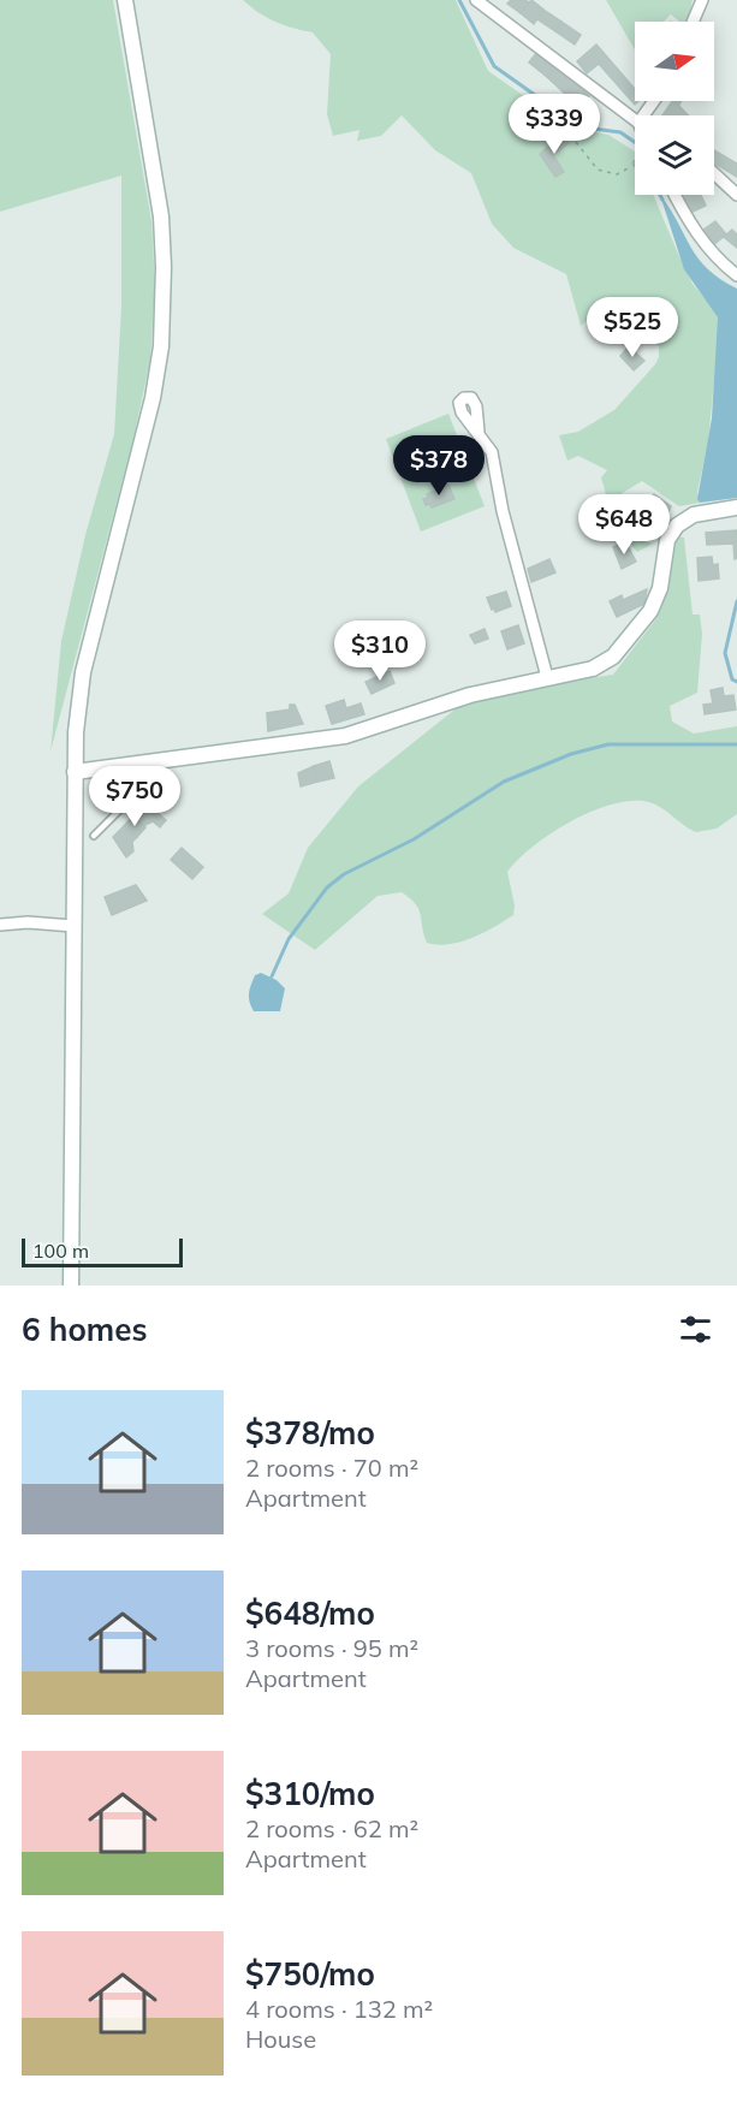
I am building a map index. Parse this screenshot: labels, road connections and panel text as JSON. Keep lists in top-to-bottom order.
{
  "scale_bar": "100 m",
  "north": "right",
  "page": {
    "price": [
      "$339",
      "$525",
      "$378",
      "$648",
      "$310",
      "$750"
    ],
    "scale": "100 m",
    "heading": "6 homes",
    "list": [
      {
        "name": "$378/mo",
        "note": "2 rooms · 70 m² · Apartment"
      },
      {
        "name": "$648/mo",
        "note": "3 rooms · 95 m² · Apartment"
      },
      {
        "name": "$310/mo",
        "note": "2 rooms · 62 m² · Apartment"
      },
      {
        "name": "$750/mo",
        "note": "4 rooms · 132 m² · House"
      }
    ]
  }
}
